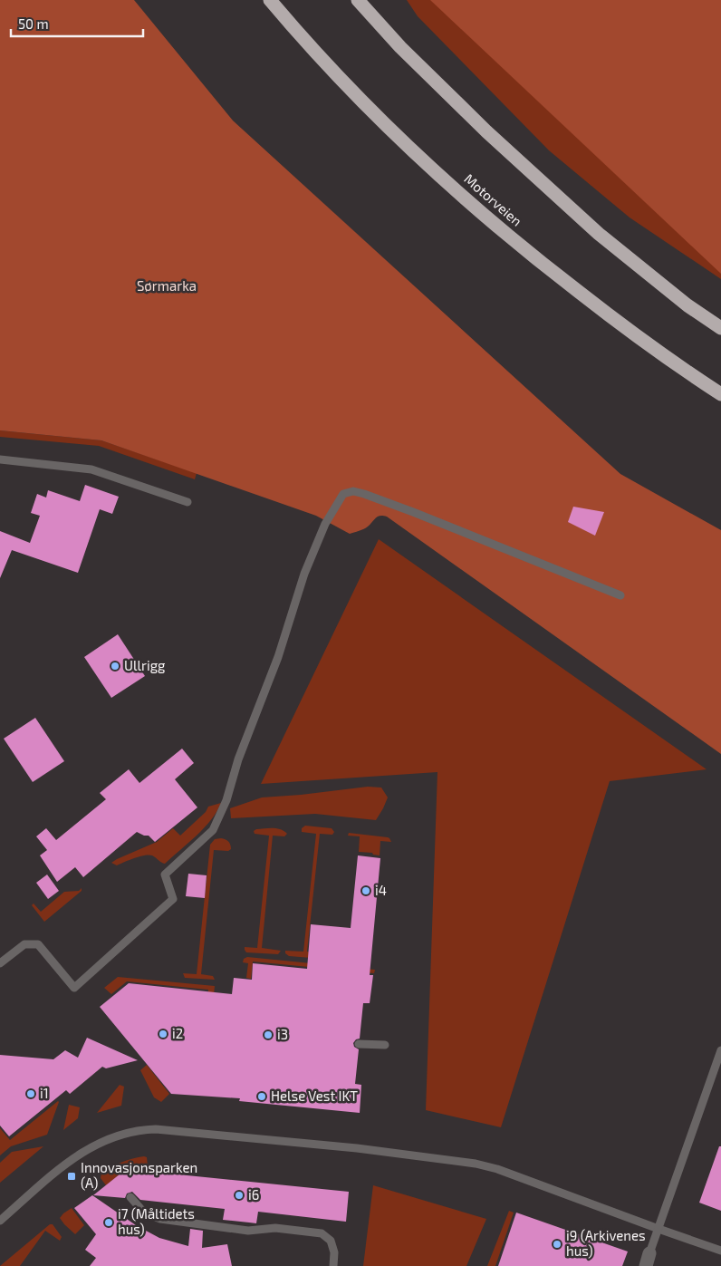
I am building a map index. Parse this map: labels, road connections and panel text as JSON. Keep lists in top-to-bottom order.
{
  "streets": {
    "highway": ["Motorveien"]
  },
  "parks": ["Sørmarka"],
  "places": {
    "other": [
      "Ullrigg",
      "i4",
      "i2",
      "i3",
      "i1",
      "Helse Vest IKT",
      "i6",
      "i7 (Måltidets hus)",
      "i9 (Arkivenes hus)"
    ],
    "transit": ["Innovasjonsparken (A)"]
  },
  "scale_bar": "50 m"
}
